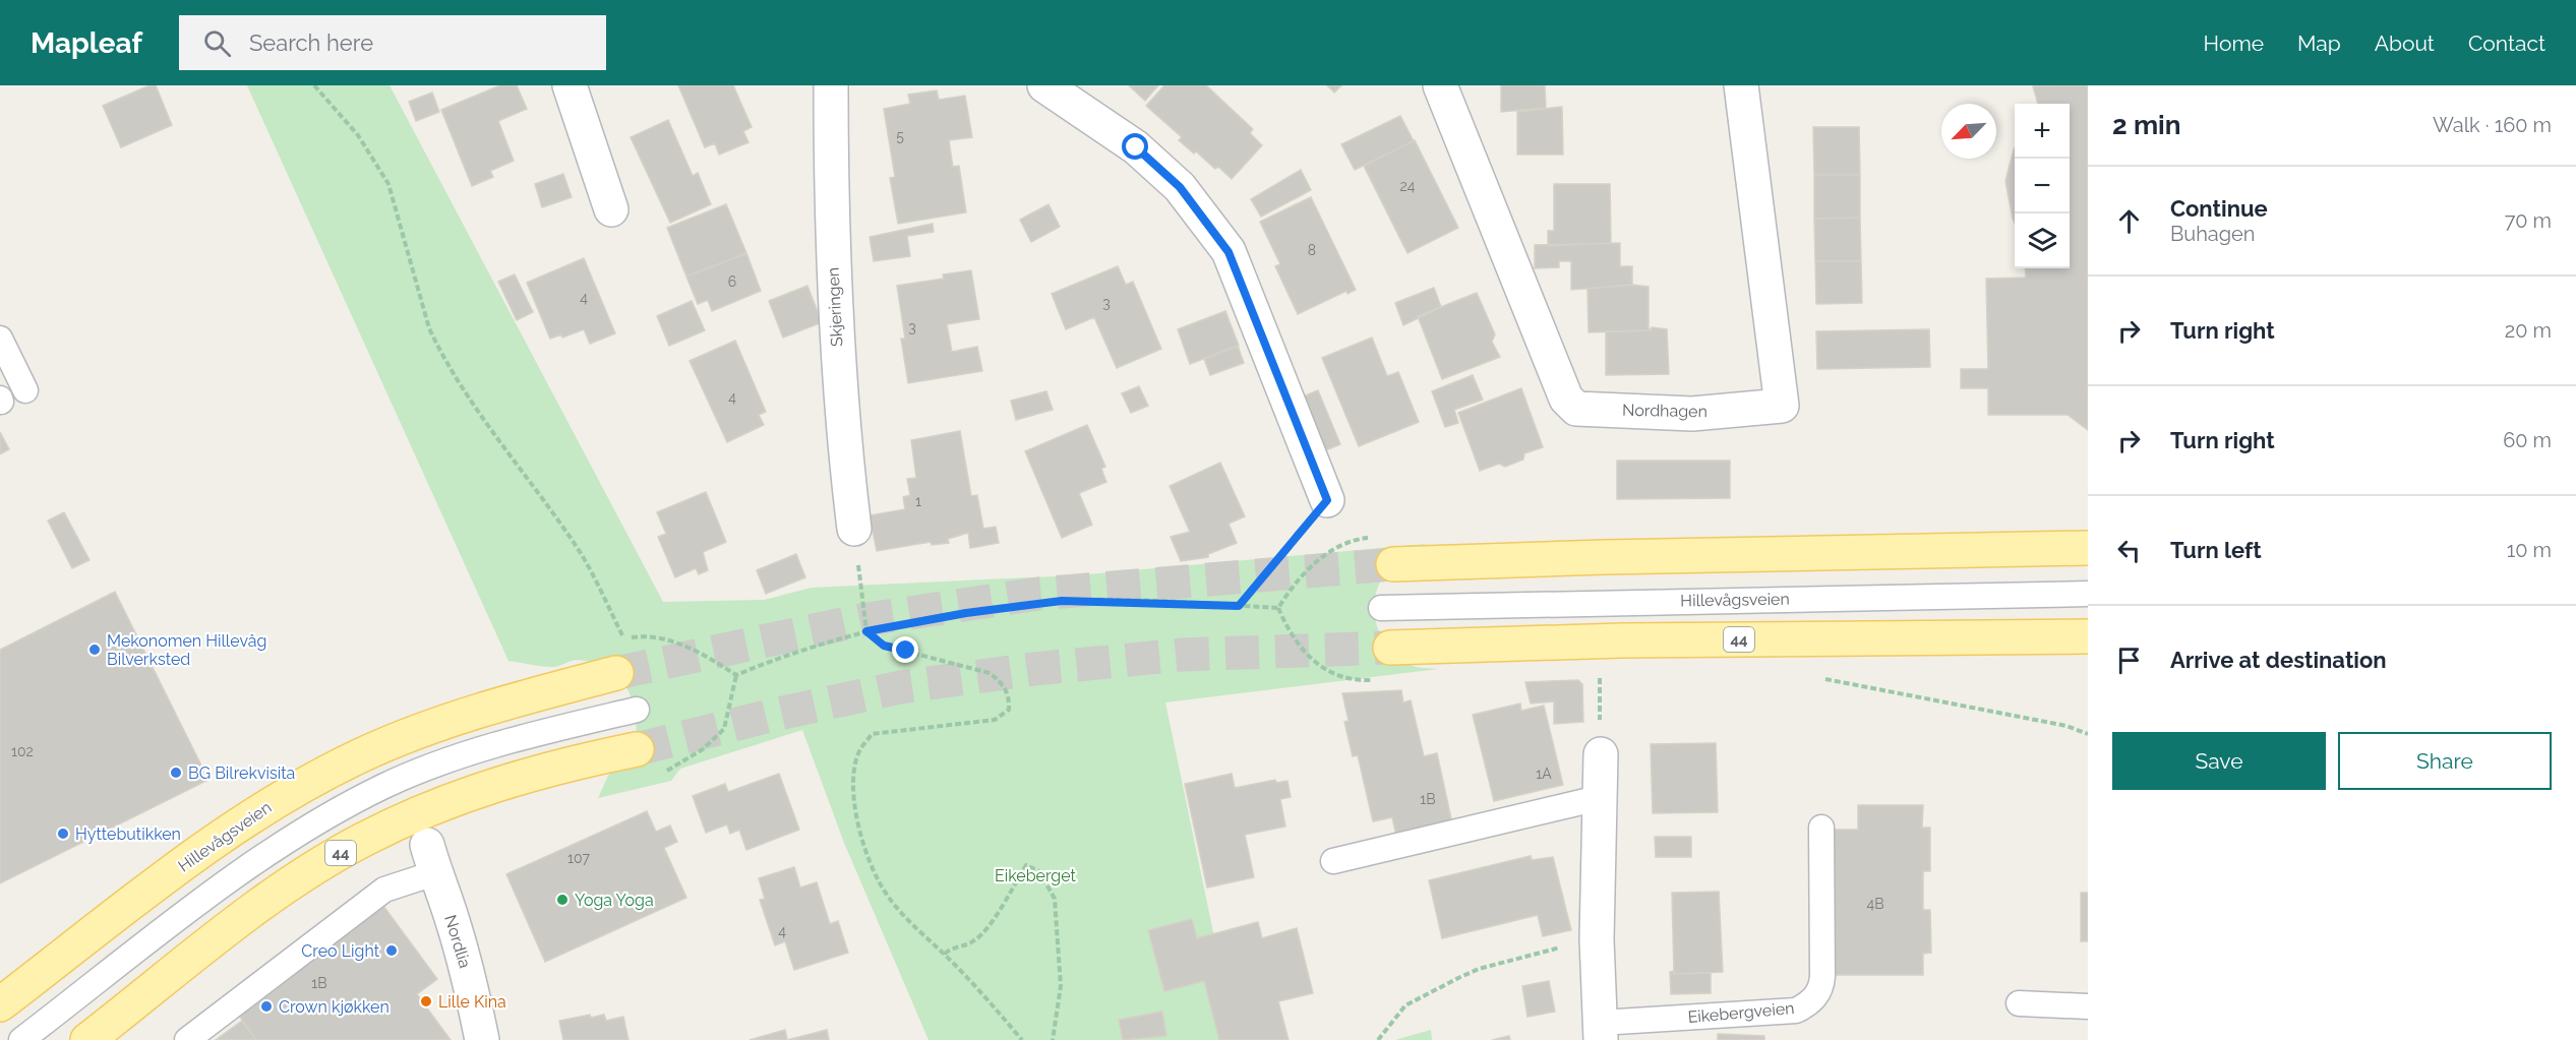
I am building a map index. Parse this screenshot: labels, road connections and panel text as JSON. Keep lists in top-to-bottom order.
{
  "streets": {
    "main road": ["Hillevågsveien", "44"],
    "street": [
      "Skjeringen",
      "Nordhagen",
      "Nordlia",
      "Eikebergveien"
    ]
  },
  "parks": ["Eikeberget"],
  "places": [
    "Mekonomen Hillevåg Bilverksted",
    "BG Bilrekvisita",
    "Hyttebutikken",
    "Yoga Yoga",
    "Creo Light",
    "Lille Kina",
    "Crown kjøkken"
  ],
  "house_numbers": [
    "5",
    "24",
    "8",
    "6",
    "4",
    "3",
    "3",
    "4",
    "1",
    "102",
    "1A",
    "1B",
    "107",
    "4B",
    "4",
    "1B"
  ],
  "north": "bottom left",
  "page": {
    "header": "Mapleaf",
    "search": "Search here",
    "nav": [
      "Home",
      "Map",
      "About",
      "Contact"
    ],
    "heading": ["2 min", "Walk · 160 m"],
    "map_buttons": ["+", "−"],
    "list": [
      ["Continue", "Buhagen", "70 m"],
      ["Turn right", "20 m"],
      ["Turn right", "60 m"],
      ["Turn left", "10 m"],
      "Arrive at destination"
    ],
    "buttons": ["Save", "Share"]
  }
}
